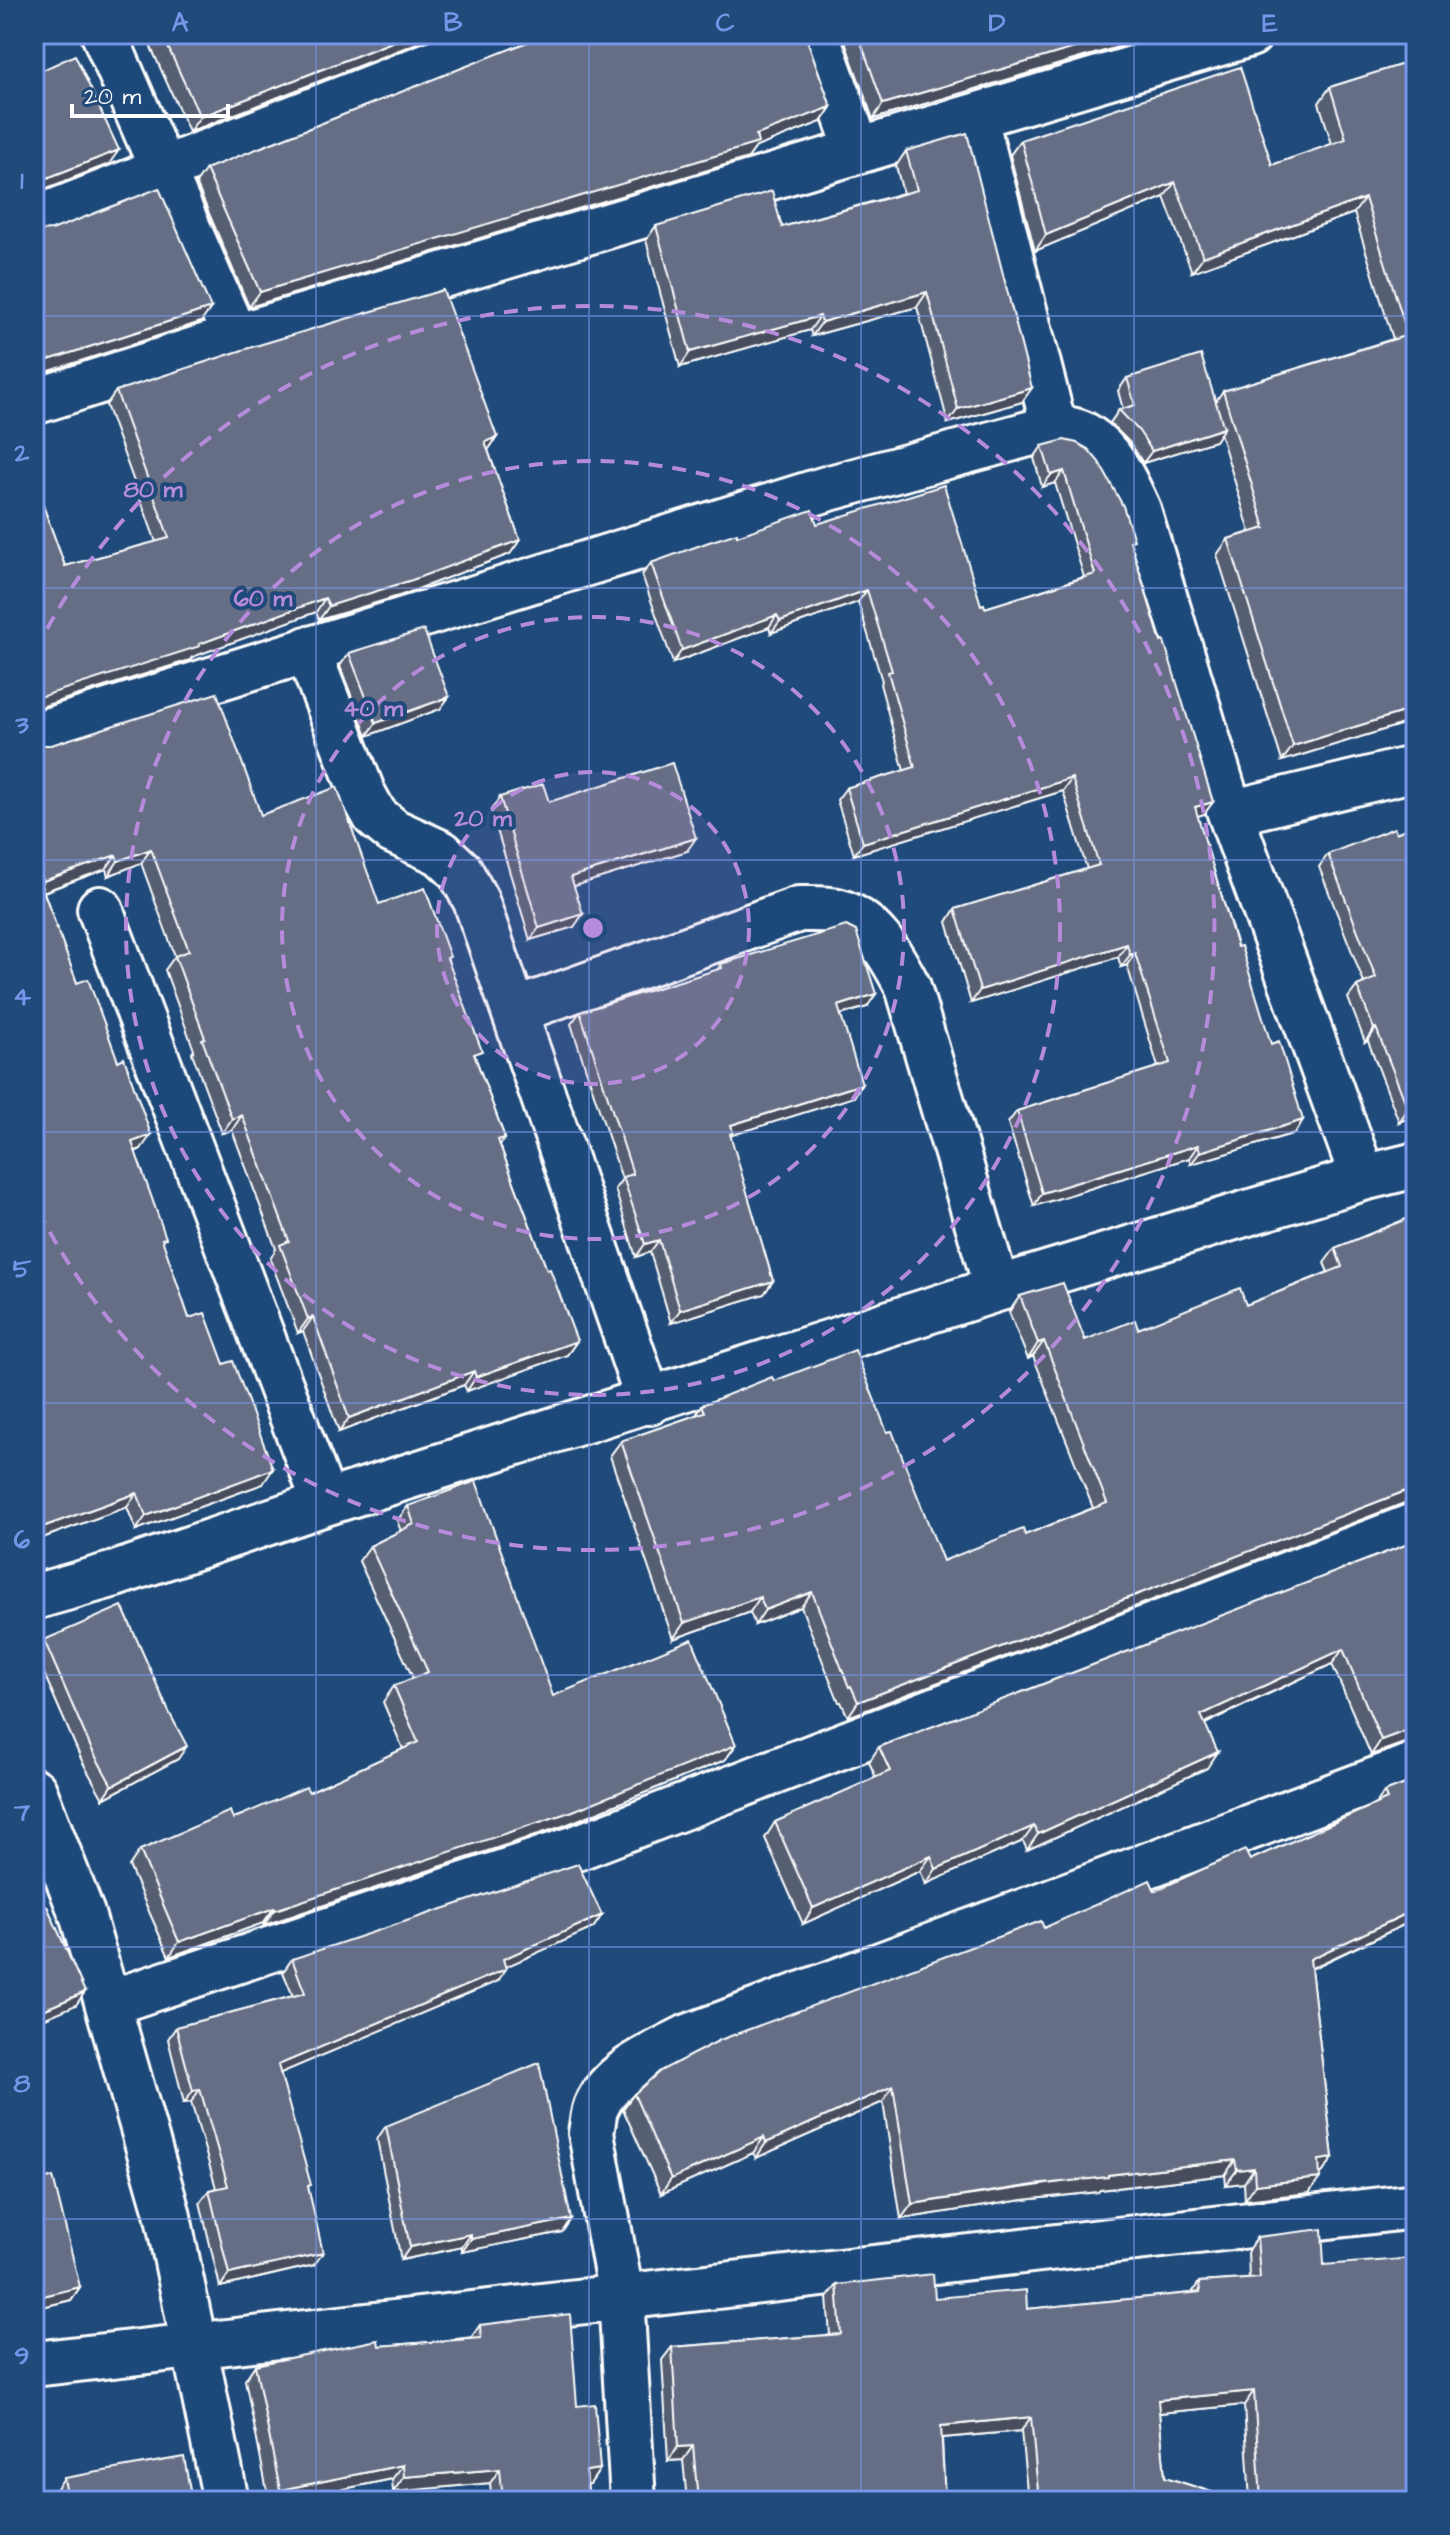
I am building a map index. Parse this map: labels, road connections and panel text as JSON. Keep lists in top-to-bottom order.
{
  "scale_bar": "20 m",
  "grid": {
    "columns": [
      "A",
      "B",
      "C",
      "D",
      "E"
    ],
    "rows": [
      "1",
      "2",
      "3",
      "4",
      "5",
      "6",
      "7",
      "8",
      "9"
    ]
  },
  "rings": [
    "80 m",
    "60 m",
    "40 m",
    "20 m"
  ]
}
